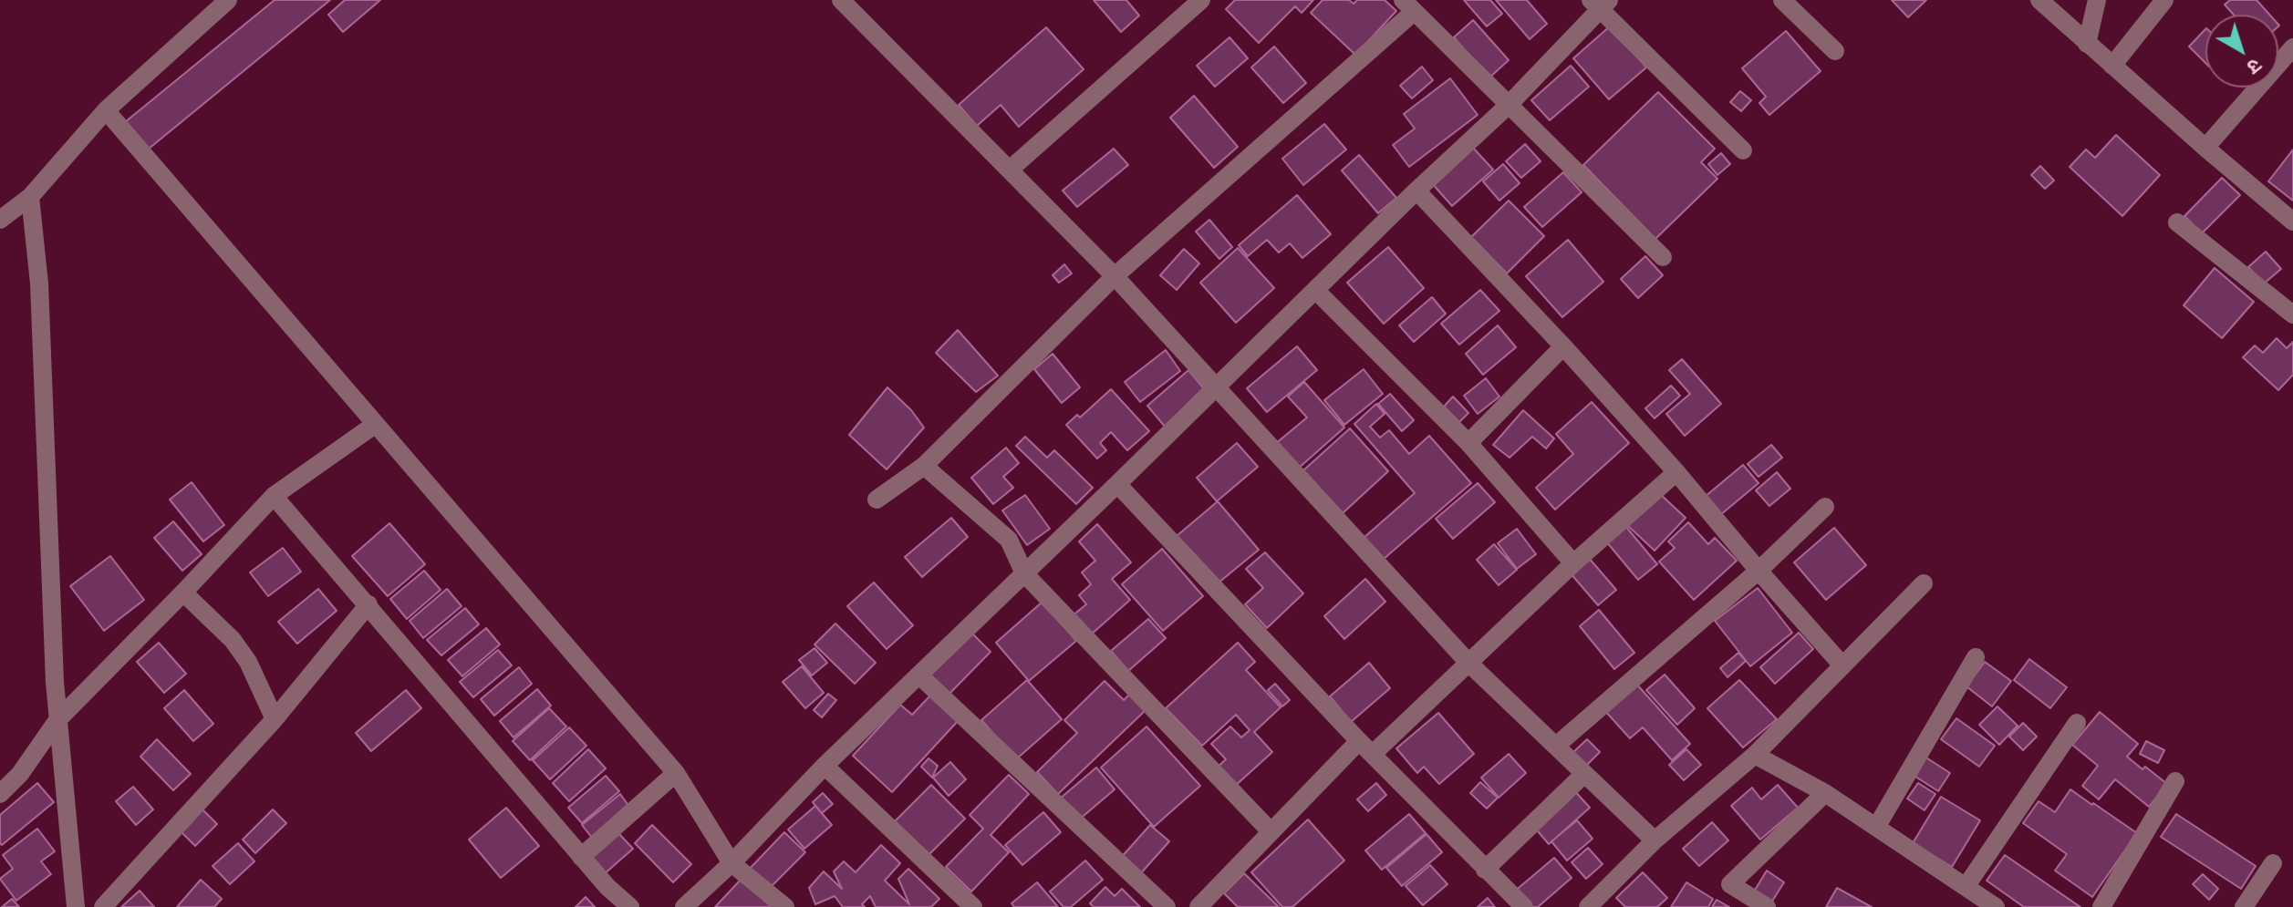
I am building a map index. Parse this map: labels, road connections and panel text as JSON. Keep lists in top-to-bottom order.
{
  "north": "bottom right"
}
